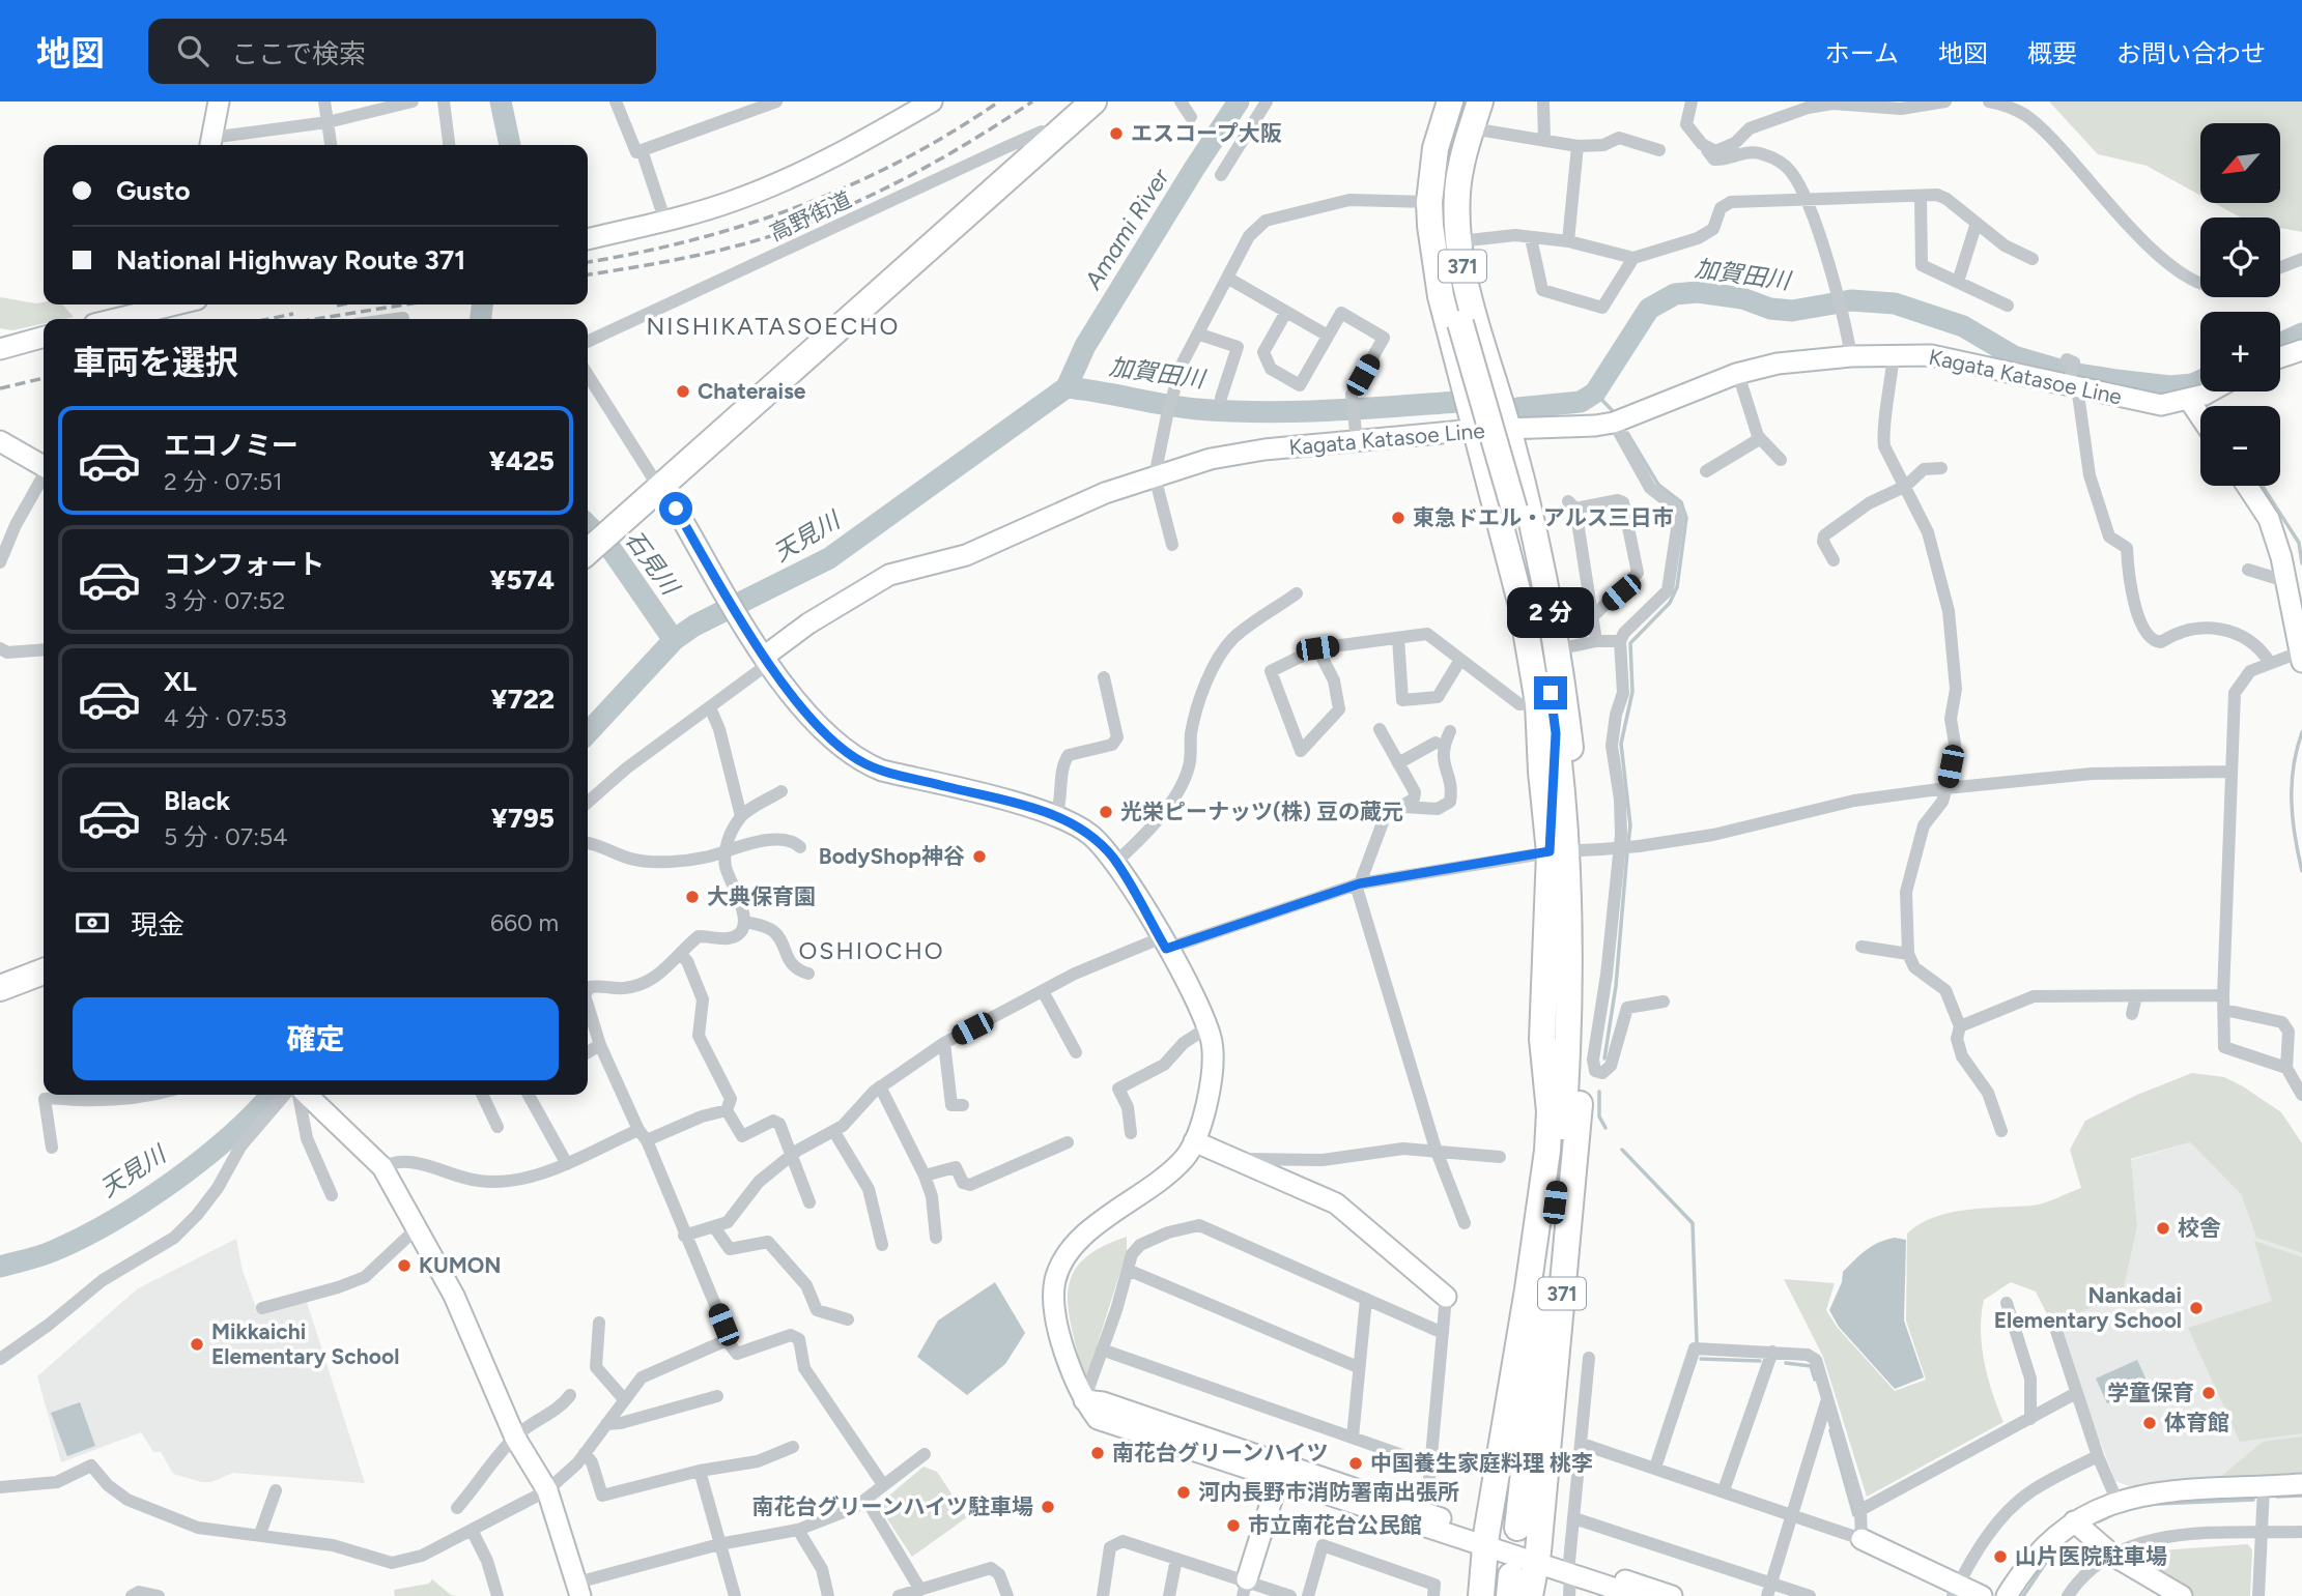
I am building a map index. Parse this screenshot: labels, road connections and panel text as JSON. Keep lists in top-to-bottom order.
{
  "streets": {
    "highway": ["371"],
    "street": ["高野街道", "Kagata Katasoe Line"]
  },
  "crossings": [
    ["371", "Kagata Katasoe Line"]
  ],
  "districts": ["NISHIKATASOECHO", "OSHIOCHO"],
  "water": [
    "Amami River",
    "加賀田川",
    "天見川",
    "石見川"
  ],
  "places": [
    "エスコープ大阪",
    "Chateraise",
    "東急ドエル・アルス三日市",
    "光栄ピーナッツ(株) 豆の蔵元",
    "BodyShop神谷",
    "大典保育園",
    "校舎",
    "KUMON",
    "Nankadai Elementary School",
    "Mikkaichi Elementary School",
    "学童保育",
    "体育館",
    "南花台グリーンハイツ",
    "中国養生家庭料理 桃李",
    "河内長野市消防署南出張所",
    "南花台グリーンハイツ駐車場",
    "市立南花台公民館",
    "山片医院駐車場"
  ],
  "north": "bottom left",
  "page": {
    "header": "地図",
    "search": "ここで検索",
    "nav": [
      "ホーム",
      "地図",
      "概要",
      "お問い合わせ"
    ],
    "map_buttons": ["+", "−"],
    "banner": ["Gusto", "National Highway Route 371"],
    "heading": "車両を選択",
    "list": [
      {
        "name": "エコノミー",
        "note": "2 分 · 07:51",
        "value": "¥425"
      },
      {
        "name": "コンフォート",
        "note": "3 分 · 07:52",
        "value": "¥574"
      },
      {
        "name": "XL",
        "note": "4 分 · 07:53",
        "value": "¥722"
      },
      {
        "name": "Black",
        "note": "5 分 · 07:54",
        "value": "¥795"
      }
    ],
    "bubble": "2 分",
    "pay": ["現金", "660 m"],
    "buttons": "確定"
  }
}
